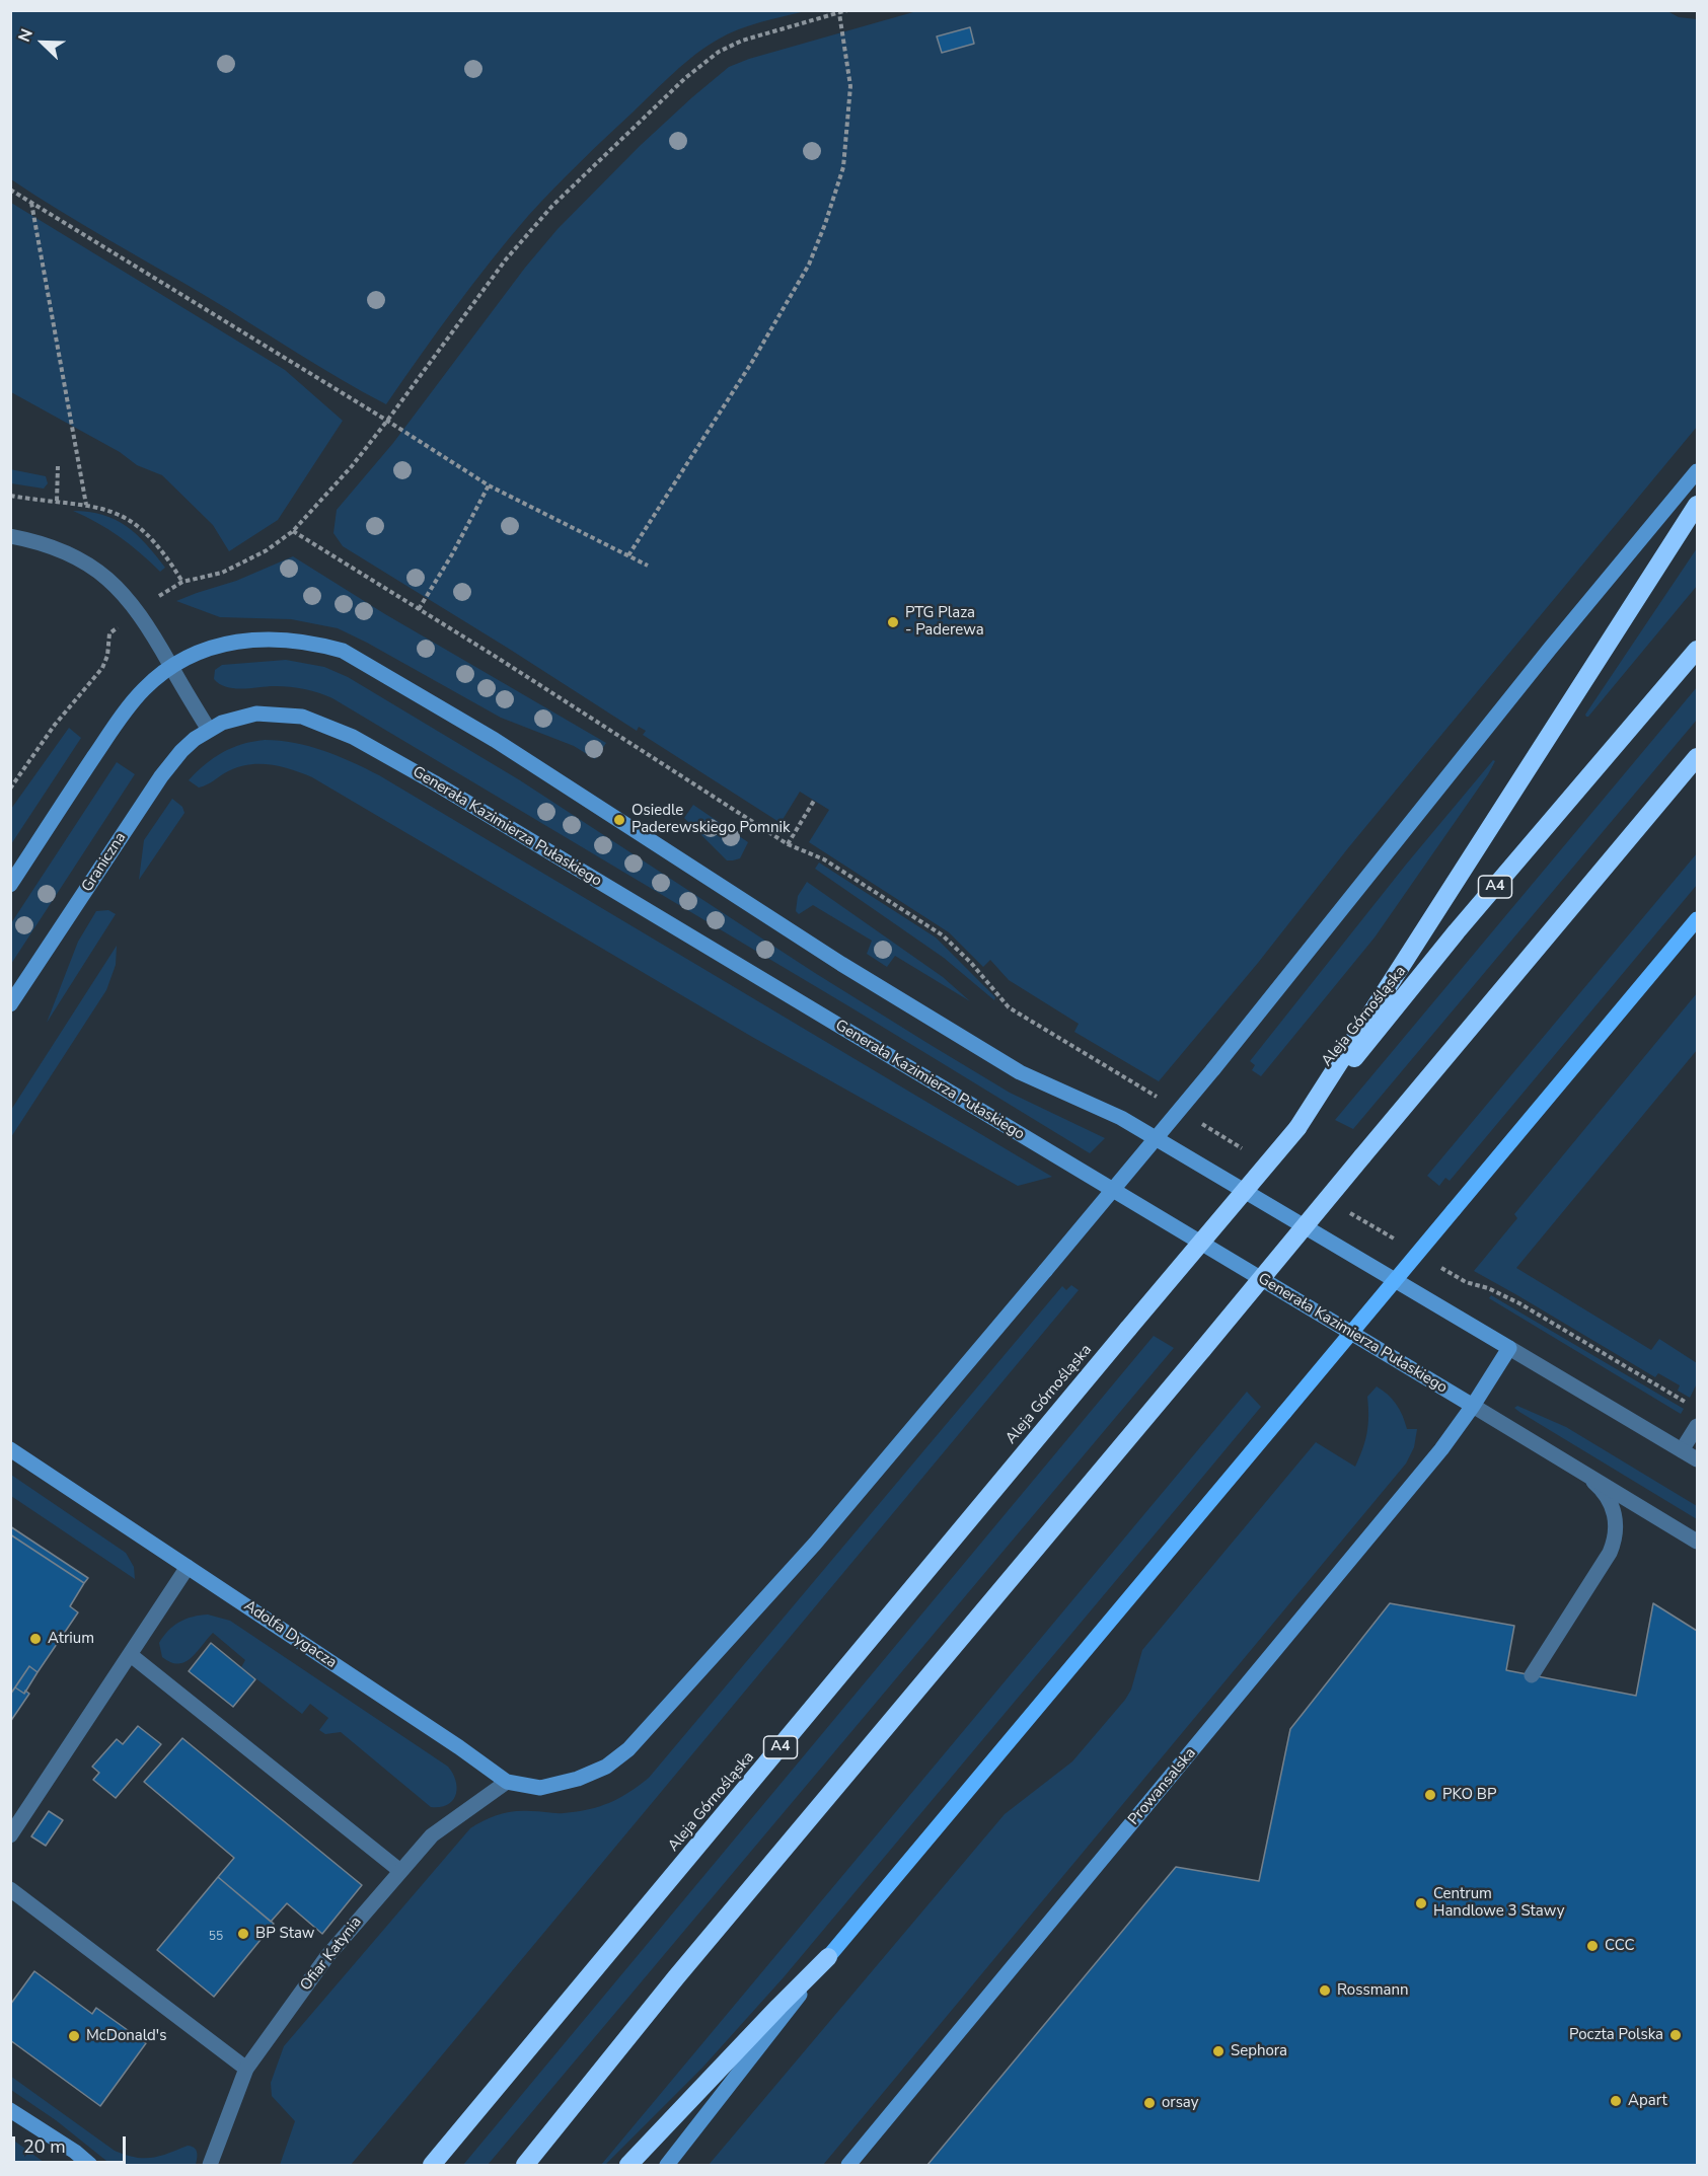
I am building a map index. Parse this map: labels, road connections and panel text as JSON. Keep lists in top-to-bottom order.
{
  "streets": {
    "highway": ["A4", "Aleja Górnośląska"],
    "street": [
      "Generała Kazimierza Pułaskiego",
      "Graniczna",
      "Adolfa Dygacza",
      "Prowansalska",
      "Ofiar Katynia"
    ]
  },
  "crossings": [
    ["Generała Kazimierza Pułaskiego", "Graniczna"],
    ["Generała Kazimierza Pułaskiego", "Prowansalska"],
    ["Adolfa Dygacza", "Ofiar Katynia"]
  ],
  "places": [
    "PTG Plaza - Paderewa",
    "Osiedle Paderewskiego Pomnik",
    "Atrium",
    "PKO BP",
    "Centrum Handlowe 3 Stawy",
    "BP Staw",
    "CCC",
    "Rossmann",
    "Poczta Polska",
    "McDonald's",
    "Sephora",
    "Apart",
    "orsay"
  ],
  "house_numbers": ["55"],
  "scale_bar": "20 m",
  "north": "top left"
}
